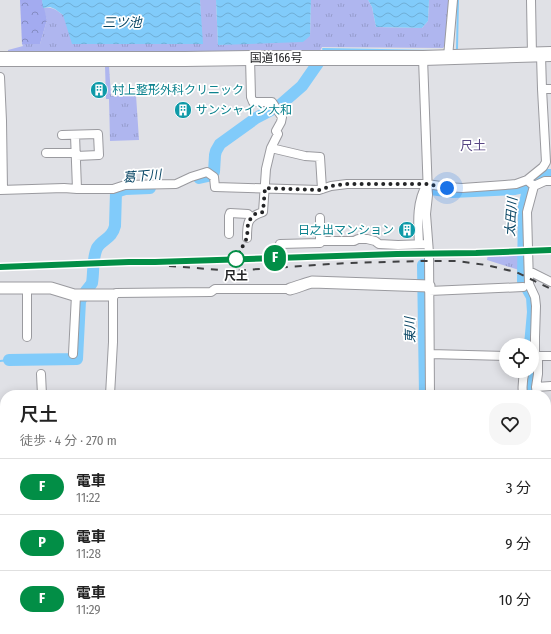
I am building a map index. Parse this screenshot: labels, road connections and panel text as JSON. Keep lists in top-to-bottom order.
{
  "streets": {
    "highway": ["国道166号"]
  },
  "districts": ["尺土"],
  "water": [
    "三ツ池",
    "葛下川",
    "太田川",
    "東川"
  ],
  "places": {
    "building": ["村上整形外科クリニック", "サンシャイン大和", "日之出マンション"],
    "other": ["尺土"]
  },
  "page": {
    "on_map": "F",
    "heading": ["尺土", "徒歩 · 4 分 · 270 m"],
    "list": [
      {
        "mark": "F",
        "name": "電車",
        "note": "11:22",
        "value": "3 分"
      },
      {
        "mark": "P",
        "name": "電車",
        "note": "11:28",
        "value": "9 分"
      },
      {
        "mark": "F",
        "name": "電車",
        "note": "11:29",
        "value": "10 分"
      }
    ]
  }
}
